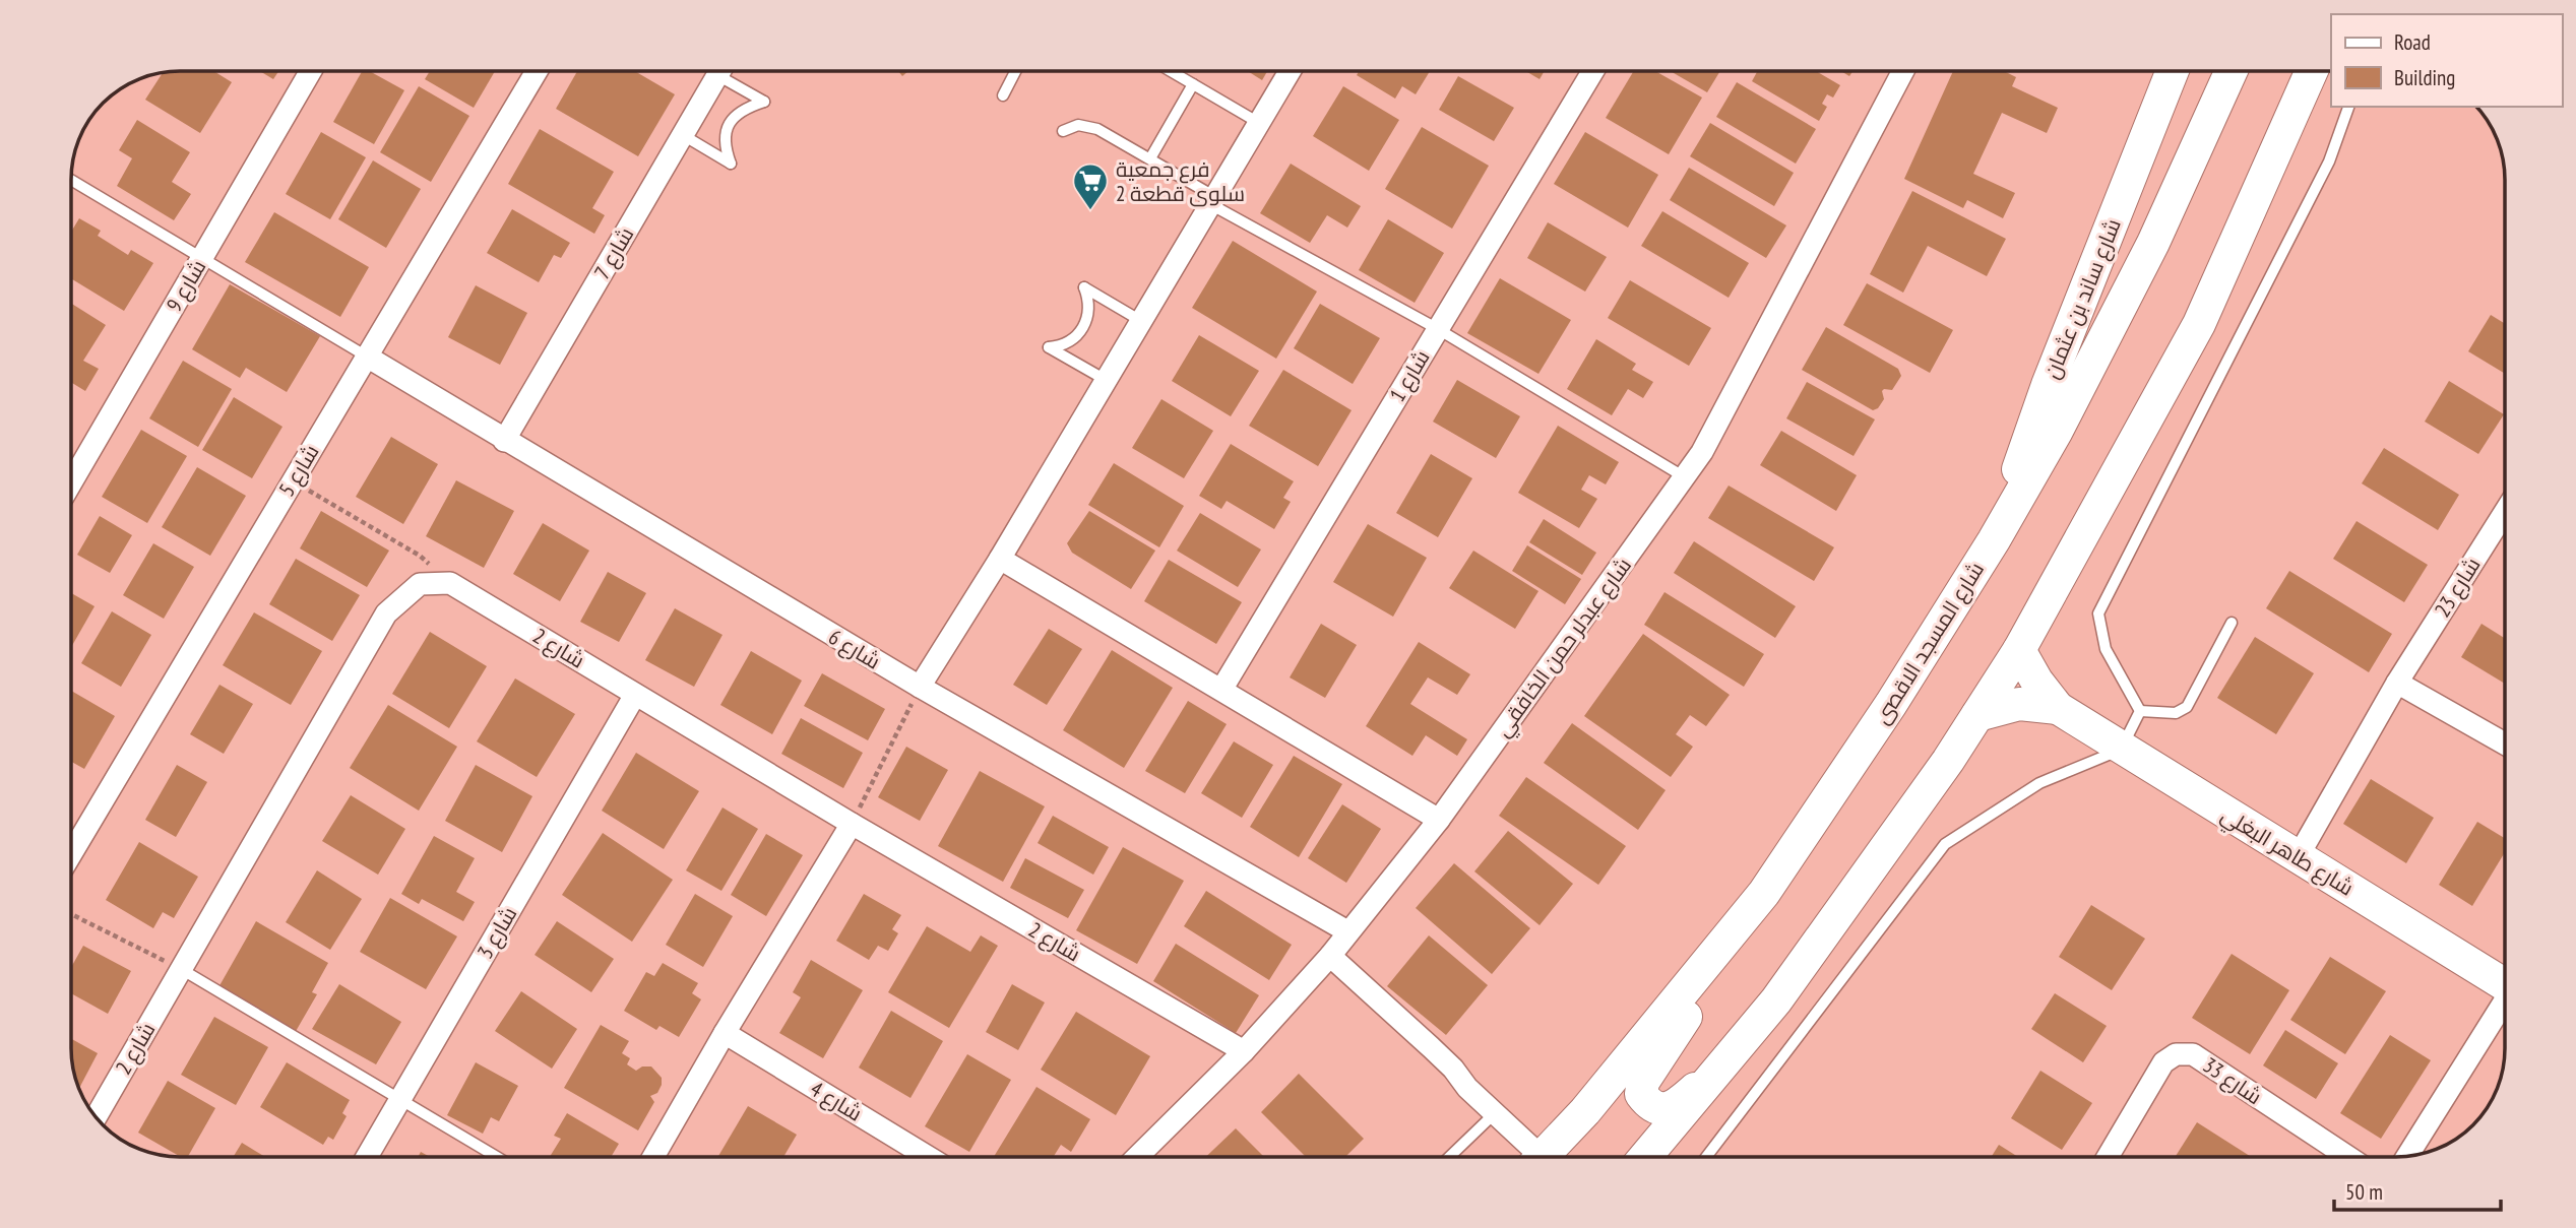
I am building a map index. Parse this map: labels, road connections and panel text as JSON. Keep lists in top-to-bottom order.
{
  "streets": {
    "main road": ["شارع ساند بن عثمان", "شارع المسجد الاقصى", "شارع طاهر البغلي"],
    "street": [
      "شارع 7",
      "شارع 9",
      "شارع 1",
      "شارع 5",
      "شارع 23",
      "شارع عبدلر حمن الخافقي",
      "شارع 2",
      "شارع 6",
      "شارع 3",
      "شارع 33",
      "شارع 4"
    ]
  },
  "crossings": [
    ["شارع 7", "شارع 6"],
    ["شارع ساند بن عثمان", "شارع المسجد الاقصى"],
    ["شارع 5", "شارع 6"],
    ["شارع 23", "شارع طاهر البغلي"],
    ["شارع عبدلر حمن الخافقي", "شارع 2"],
    ["شارع عبدلر حمن الخافقي", "شارع 6"],
    ["شارع 2", "شارع 3"]
  ],
  "places": {
    "supermarket": ["فرع جمعية سلوى قطعة 2"]
  },
  "legend": ["Road", "Building"],
  "scale_bar": "50 m"
}
